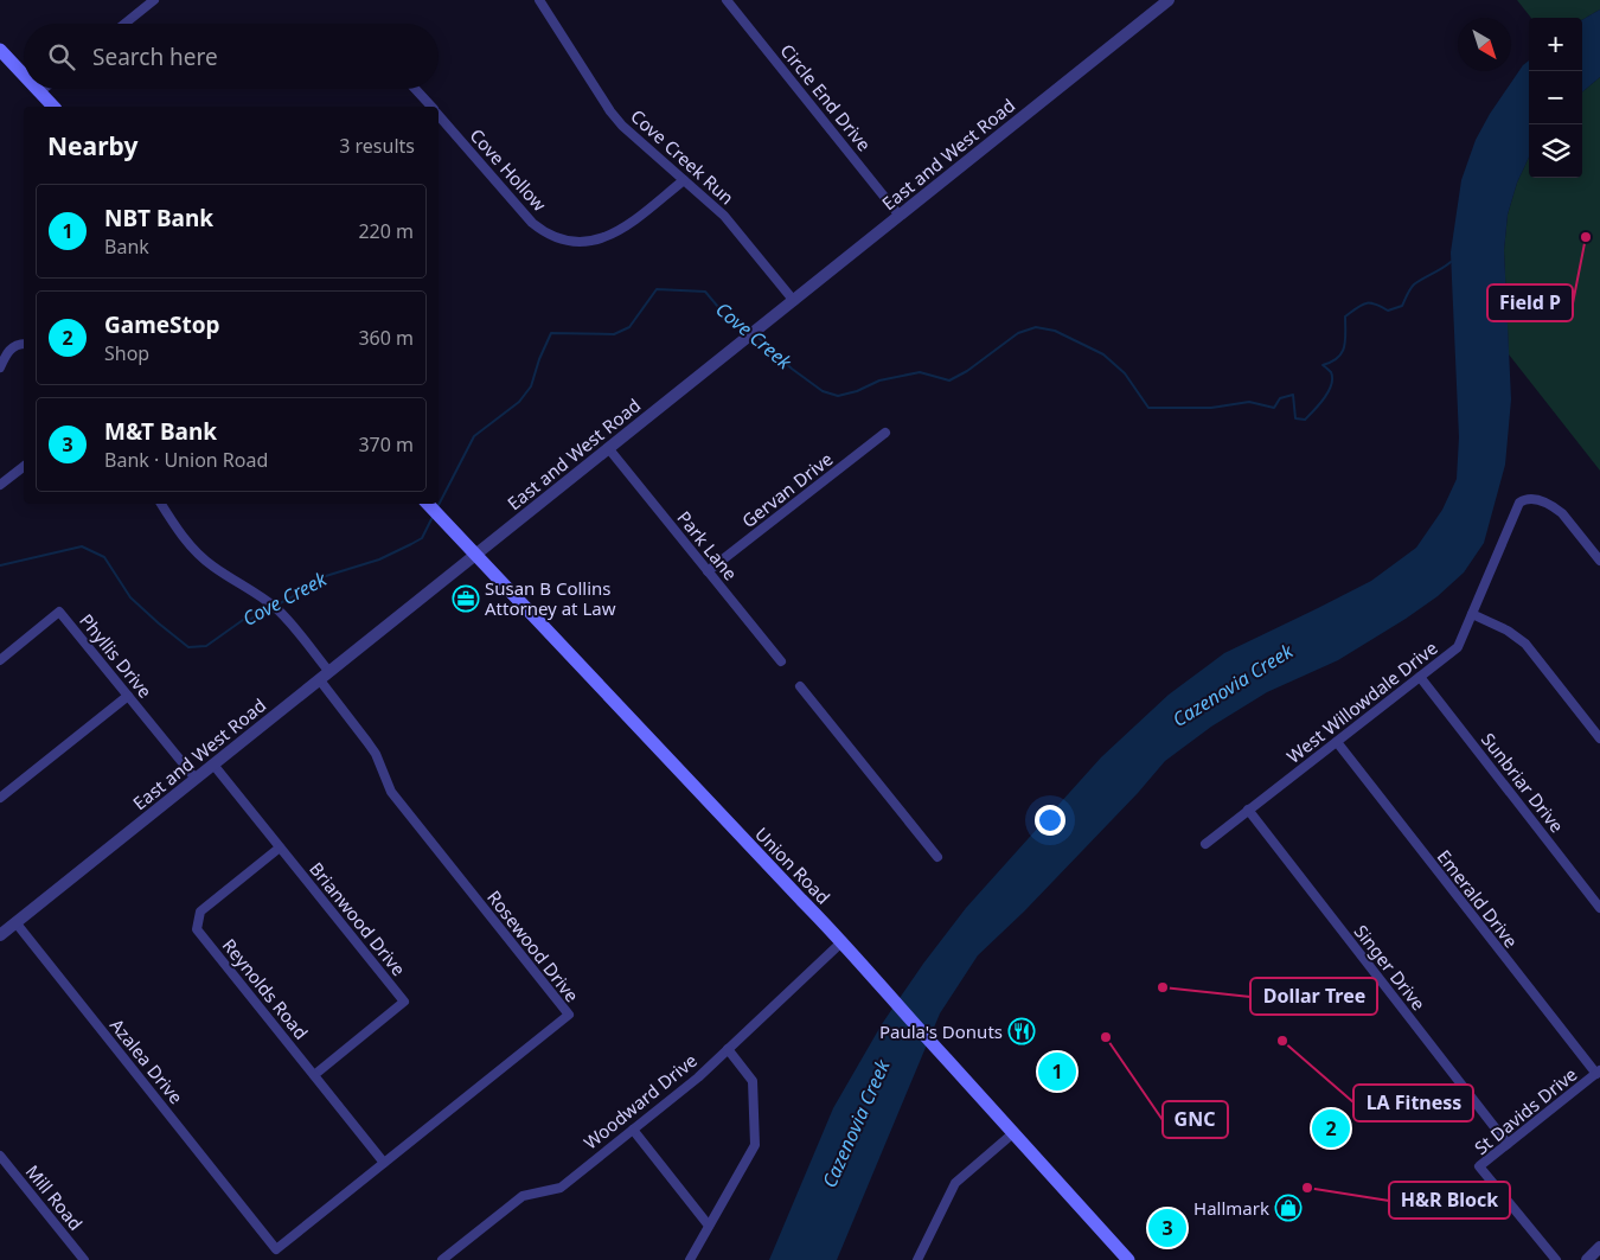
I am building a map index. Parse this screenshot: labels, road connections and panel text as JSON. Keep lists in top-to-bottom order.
{
  "streets": {
    "main road": ["Union Road"],
    "street": [
      "Circle End Drive",
      "East and West Road",
      "Cove Creek Run",
      "Cove Hollow",
      "Gervan Drive",
      "Park Lane",
      "Phyllis Drive",
      "West Willowdale Drive",
      "Sunbriar Drive",
      "Emerald Drive",
      "Brianwood Drive",
      "Rosewood Drive",
      "Singer Drive",
      "Reynolds Road",
      "Azalea Drive",
      "Woodward Drive",
      "St Davids Drive",
      "Mill Road"
    ]
  },
  "crossings": [
    ["Circle End Drive", "East and West Road"],
    ["East and West Road", "Cove Creek Run"],
    ["East and West Road", "Park Lane"],
    ["East and West Road", "Phyllis Drive"],
    ["East and West Road", "Union Road"],
    ["East and West Road", "Brianwood Drive"],
    ["East and West Road", "Rosewood Drive"],
    ["East and West Road", "Azalea Drive"],
    ["Cove Creek Run", "Cove Hollow"],
    ["Gervan Drive", "Park Lane"],
    ["West Willowdale Drive", "Sunbriar Drive"],
    ["West Willowdale Drive", "Emerald Drive"],
    ["West Willowdale Drive", "Singer Drive"],
    ["Union Road", "Woodward Drive"],
    ["Emerald Drive", "St Davids Drive"],
    ["Brianwood Drive", "Reynolds Road"],
    ["Rosewood Drive", "Reynolds Road"],
    ["Rosewood Drive", "Azalea Drive"],
    ["Singer Drive", "St Davids Drive"]
  ],
  "water": ["Cove Creek", "Cazenovia Creek"],
  "places": {
    "other": [
      "Field P",
      "Dollar Tree",
      "GNC",
      "LA Fitness",
      "H&R Block"
    ],
    "office": ["Susan B Collins Attorney at Law"],
    "restaurant": ["Paula's Donuts"],
    "shop": ["Hallmark"]
  },
  "north": "bottom right",
  "page": {
    "map_buttons": ["+", "−"],
    "search": "Search here",
    "heading": ["Nearby", "3 results"],
    "list": [
      {
        "mark": "1",
        "name": "NBT Bank",
        "note": "Bank",
        "value": "220 m"
      },
      {
        "mark": "2",
        "name": "GameStop",
        "note": "Shop",
        "value": "360 m"
      },
      {
        "mark": "3",
        "name": "M&T Bank",
        "note": "Bank · Union Road",
        "value": "370 m"
      }
    ],
    "pins": ["1", "2", "3"]
  }
}
